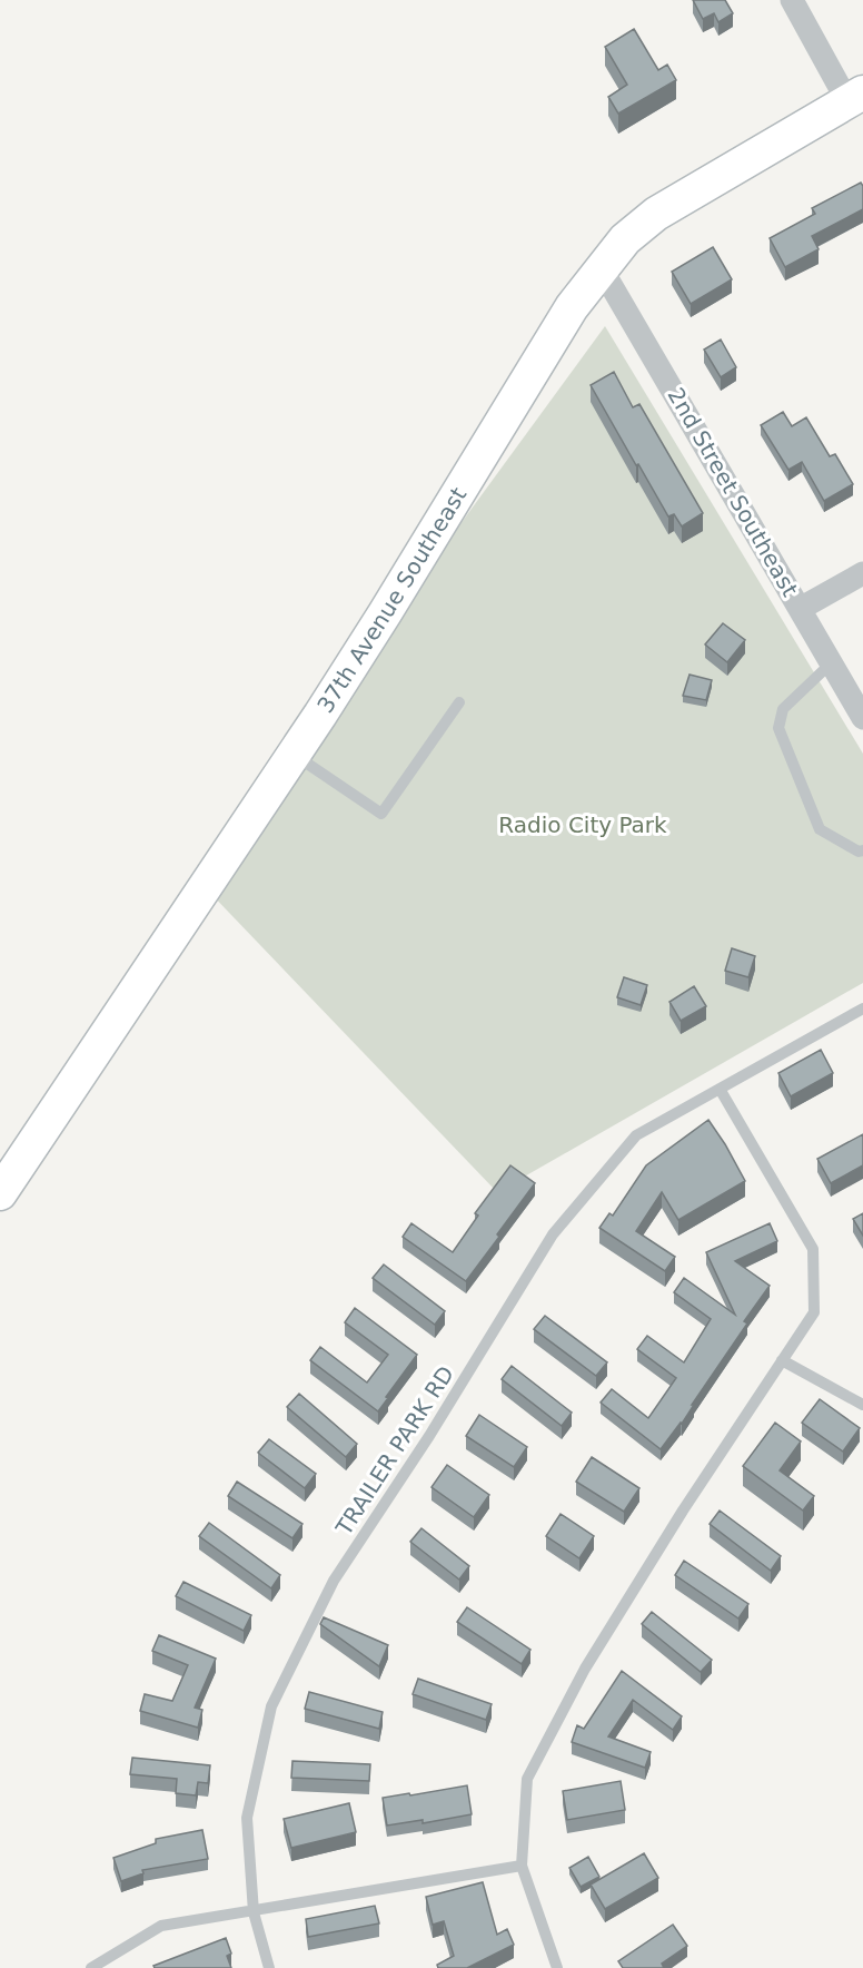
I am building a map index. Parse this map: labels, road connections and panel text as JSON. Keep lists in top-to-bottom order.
{
  "streets": {
    "street": ["2nd Street Southeast", "37th Avenue Southeast"],
    "lane": ["TRAILER PARK RD"]
  },
  "crossings": [
    ["2nd Street Southeast", "37th Avenue Southeast"]
  ],
  "parks": ["Radio City Park"]
}
